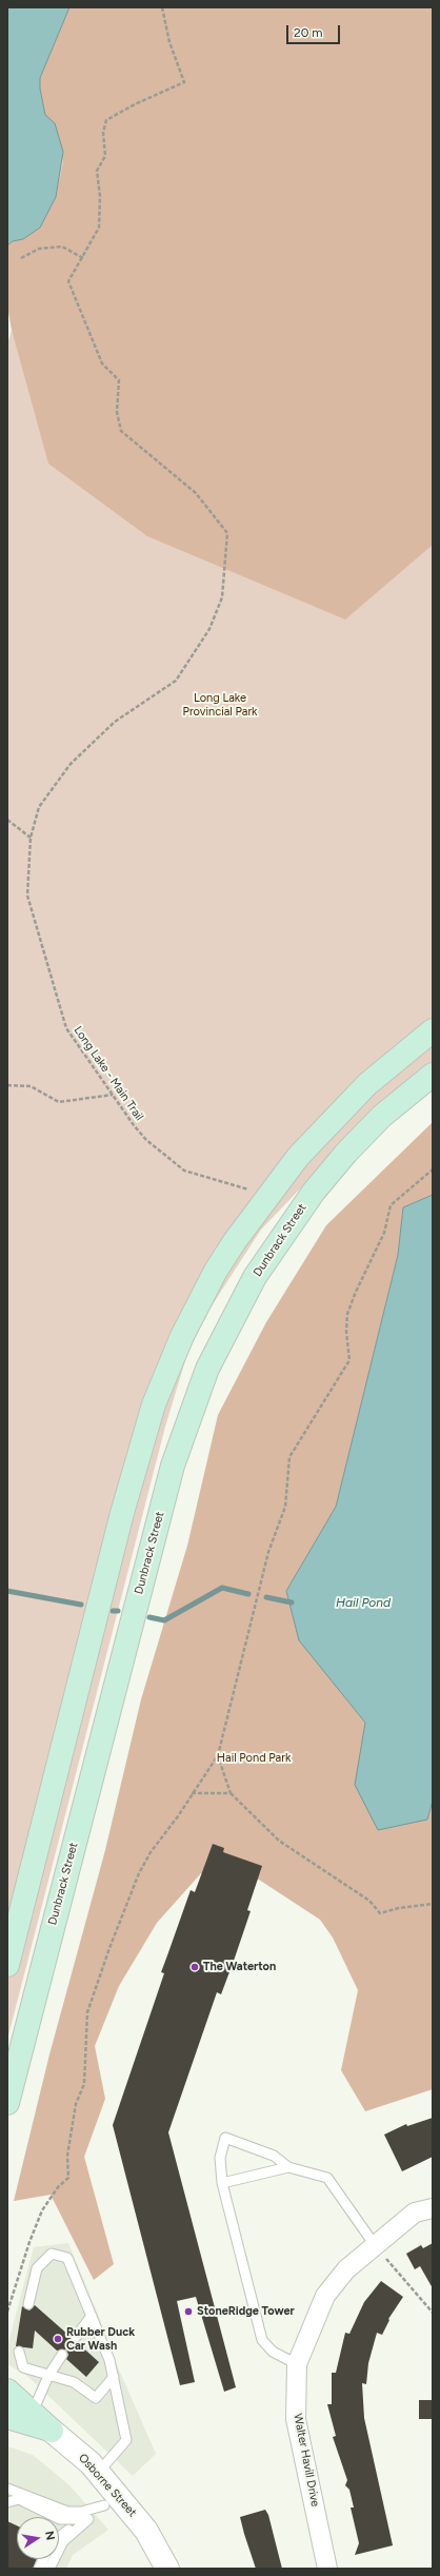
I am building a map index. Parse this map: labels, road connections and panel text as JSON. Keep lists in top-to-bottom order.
{
  "streets": {
    "main road": ["Dunbrack Street"],
    "street": ["Walter Havill Drive", "Osborne Street"],
    "path": ["Long Lake - Main Trail"]
  },
  "water": ["Hail Pond"],
  "parks": ["Long Lake Provincial Park", "Hail Pond Park"],
  "places": ["The Waterton", "StoneRidge Tower", "Rubber Duck Car Wash"],
  "scale_bar": "20 m",
  "north": "right"
}
